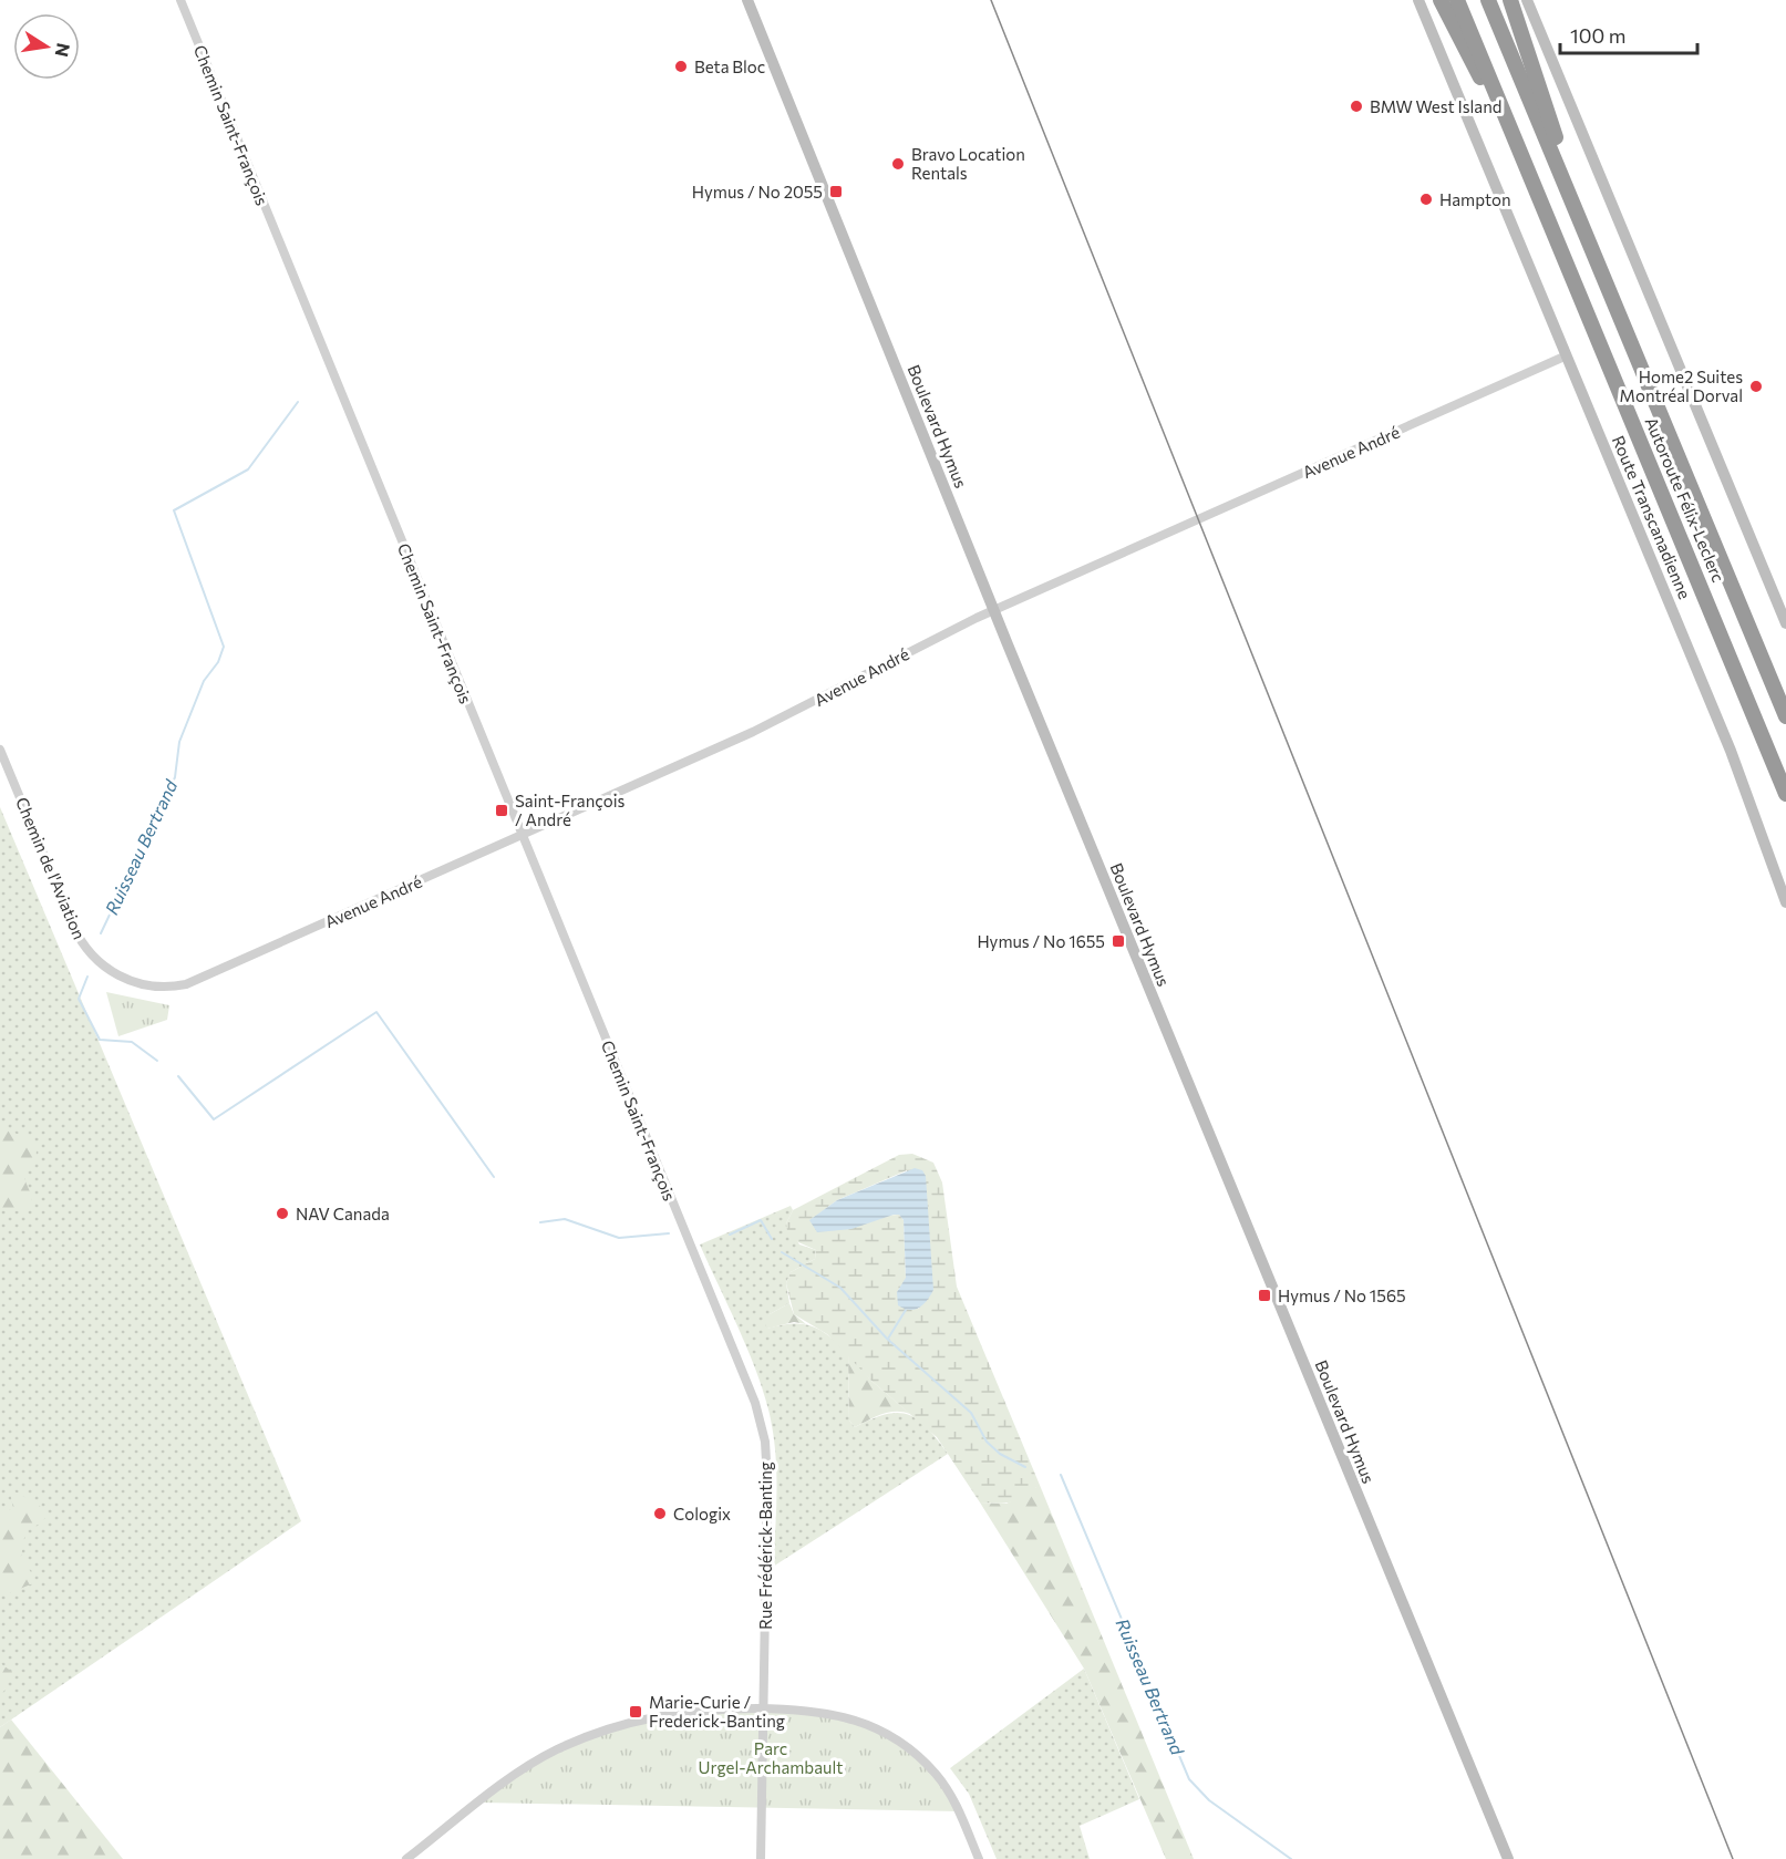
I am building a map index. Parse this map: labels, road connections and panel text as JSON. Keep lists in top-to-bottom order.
{
  "streets": {
    "highway": ["Autoroute Félix-Leclerc"],
    "street": [
      "Chemin Saint-François",
      "Boulevard Hymus",
      "Avenue André",
      "Route Transcanadienne",
      "Chemin de l'Aviation",
      "Rue Frédérick-Banting"
    ]
  },
  "crossings": [
    ["Chemin Saint-François", "Avenue André"],
    ["Chemin Saint-François", "Rue Frédérick-Banting"],
    ["Boulevard Hymus", "Avenue André"],
    ["Avenue André", "Route Transcanadienne"],
    ["Avenue André", "Chemin de l'Aviation"]
  ],
  "water": ["Ruisseau Bertrand"],
  "parks": ["Parc Urgel-Archambault"],
  "places": {
    "other": [
      "Beta Bloc",
      "BMW West Island",
      "Bravo Location Rentals",
      "Hampton",
      "Home2 Suites Montréal Dorval",
      "NAV Canada",
      "Cologix"
    ],
    "transit": [
      "Hymus / No 2055",
      "Saint-François / André",
      "Hymus / No 1655",
      "Hymus / No 1565",
      "Marie-Curie / Frederick-Banting"
    ]
  },
  "scale_bar": "100 m",
  "north": "right"
}
